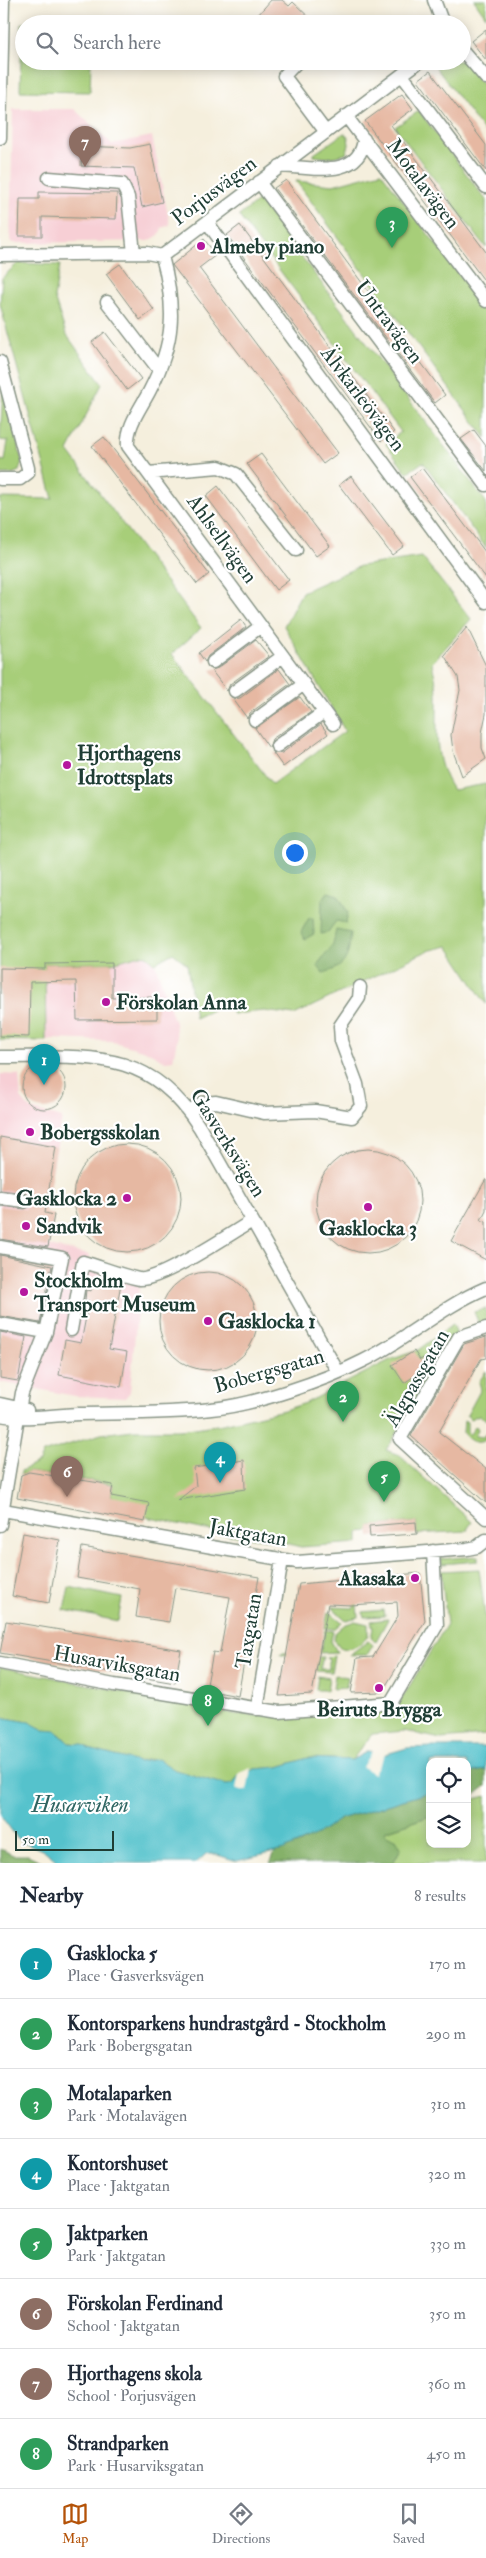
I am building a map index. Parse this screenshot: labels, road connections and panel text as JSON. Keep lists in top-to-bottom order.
{
  "streets": {
    "street": [
      "Motalavägen",
      "Porjusvägen",
      "Untravägen",
      "Älvkarleövägen",
      "Ahlsellvägen",
      "Gasverksvägen",
      "Bobergsgatan",
      "Älgpassgatan",
      "Jaktgatan",
      "Taxgatan",
      "Husarviksgatan"
    ]
  },
  "crossings": [
    ["Motalavägen", "Porjusvägen"],
    ["Porjusvägen", "Untravägen"],
    ["Porjusvägen", "Älvkarleövägen"],
    ["Porjusvägen", "Ahlsellvägen"],
    ["Gasverksvägen", "Bobergsgatan"],
    ["Jaktgatan", "Taxgatan"],
    ["Jaktgatan", "Husarviksgatan"],
    ["Taxgatan", "Husarviksgatan"]
  ],
  "water": ["Husarviken"],
  "places": [
    "Almeby piano",
    "Hjorthagens Idrottsplats",
    "Förskolan Anna",
    "Bobergsskolan",
    "Gasklocka 2",
    "Gasklocka 3",
    "Sandvik",
    "Stockholm Transport Museum",
    "Gasklocka 1",
    "Akasaka",
    "Beiruts Brygga"
  ],
  "scale_bar": "50 m",
  "page": {
    "search": "Search here",
    "pins": [
      "7",
      "3",
      "1",
      "2",
      "4",
      "6",
      "5",
      "8"
    ],
    "scale": "50 m",
    "heading": ["Nearby", "8 results"],
    "list": [
      {
        "mark": "1",
        "name": "Gasklocka 5",
        "note": "Place · Gasverksvägen",
        "value": "170 m"
      },
      {
        "mark": "2",
        "name": "Kontorsparkens hundrastgård - Stockholm",
        "note": "Park · Bobergsgatan",
        "value": "290 m"
      },
      {
        "mark": "3",
        "name": "Motalaparken",
        "note": "Park · Motalavägen",
        "value": "310 m"
      },
      {
        "mark": "4",
        "name": "Kontorshuset",
        "note": "Place · Jaktgatan",
        "value": "320 m"
      },
      {
        "mark": "5",
        "name": "Jaktparken",
        "note": "Park · Jaktgatan",
        "value": "330 m"
      },
      {
        "mark": "6",
        "name": "Förskolan Ferdinand",
        "note": "School · Jaktgatan",
        "value": "350 m"
      },
      {
        "mark": "7",
        "name": "Hjorthagens skola",
        "note": "School · Porjusvägen",
        "value": "360 m"
      },
      {
        "mark": "8",
        "name": "Strandparken",
        "note": "Park · Husarviksgatan",
        "value": "450 m"
      }
    ],
    "nav": ["Map", "Directions", "Saved"]
  }
}
